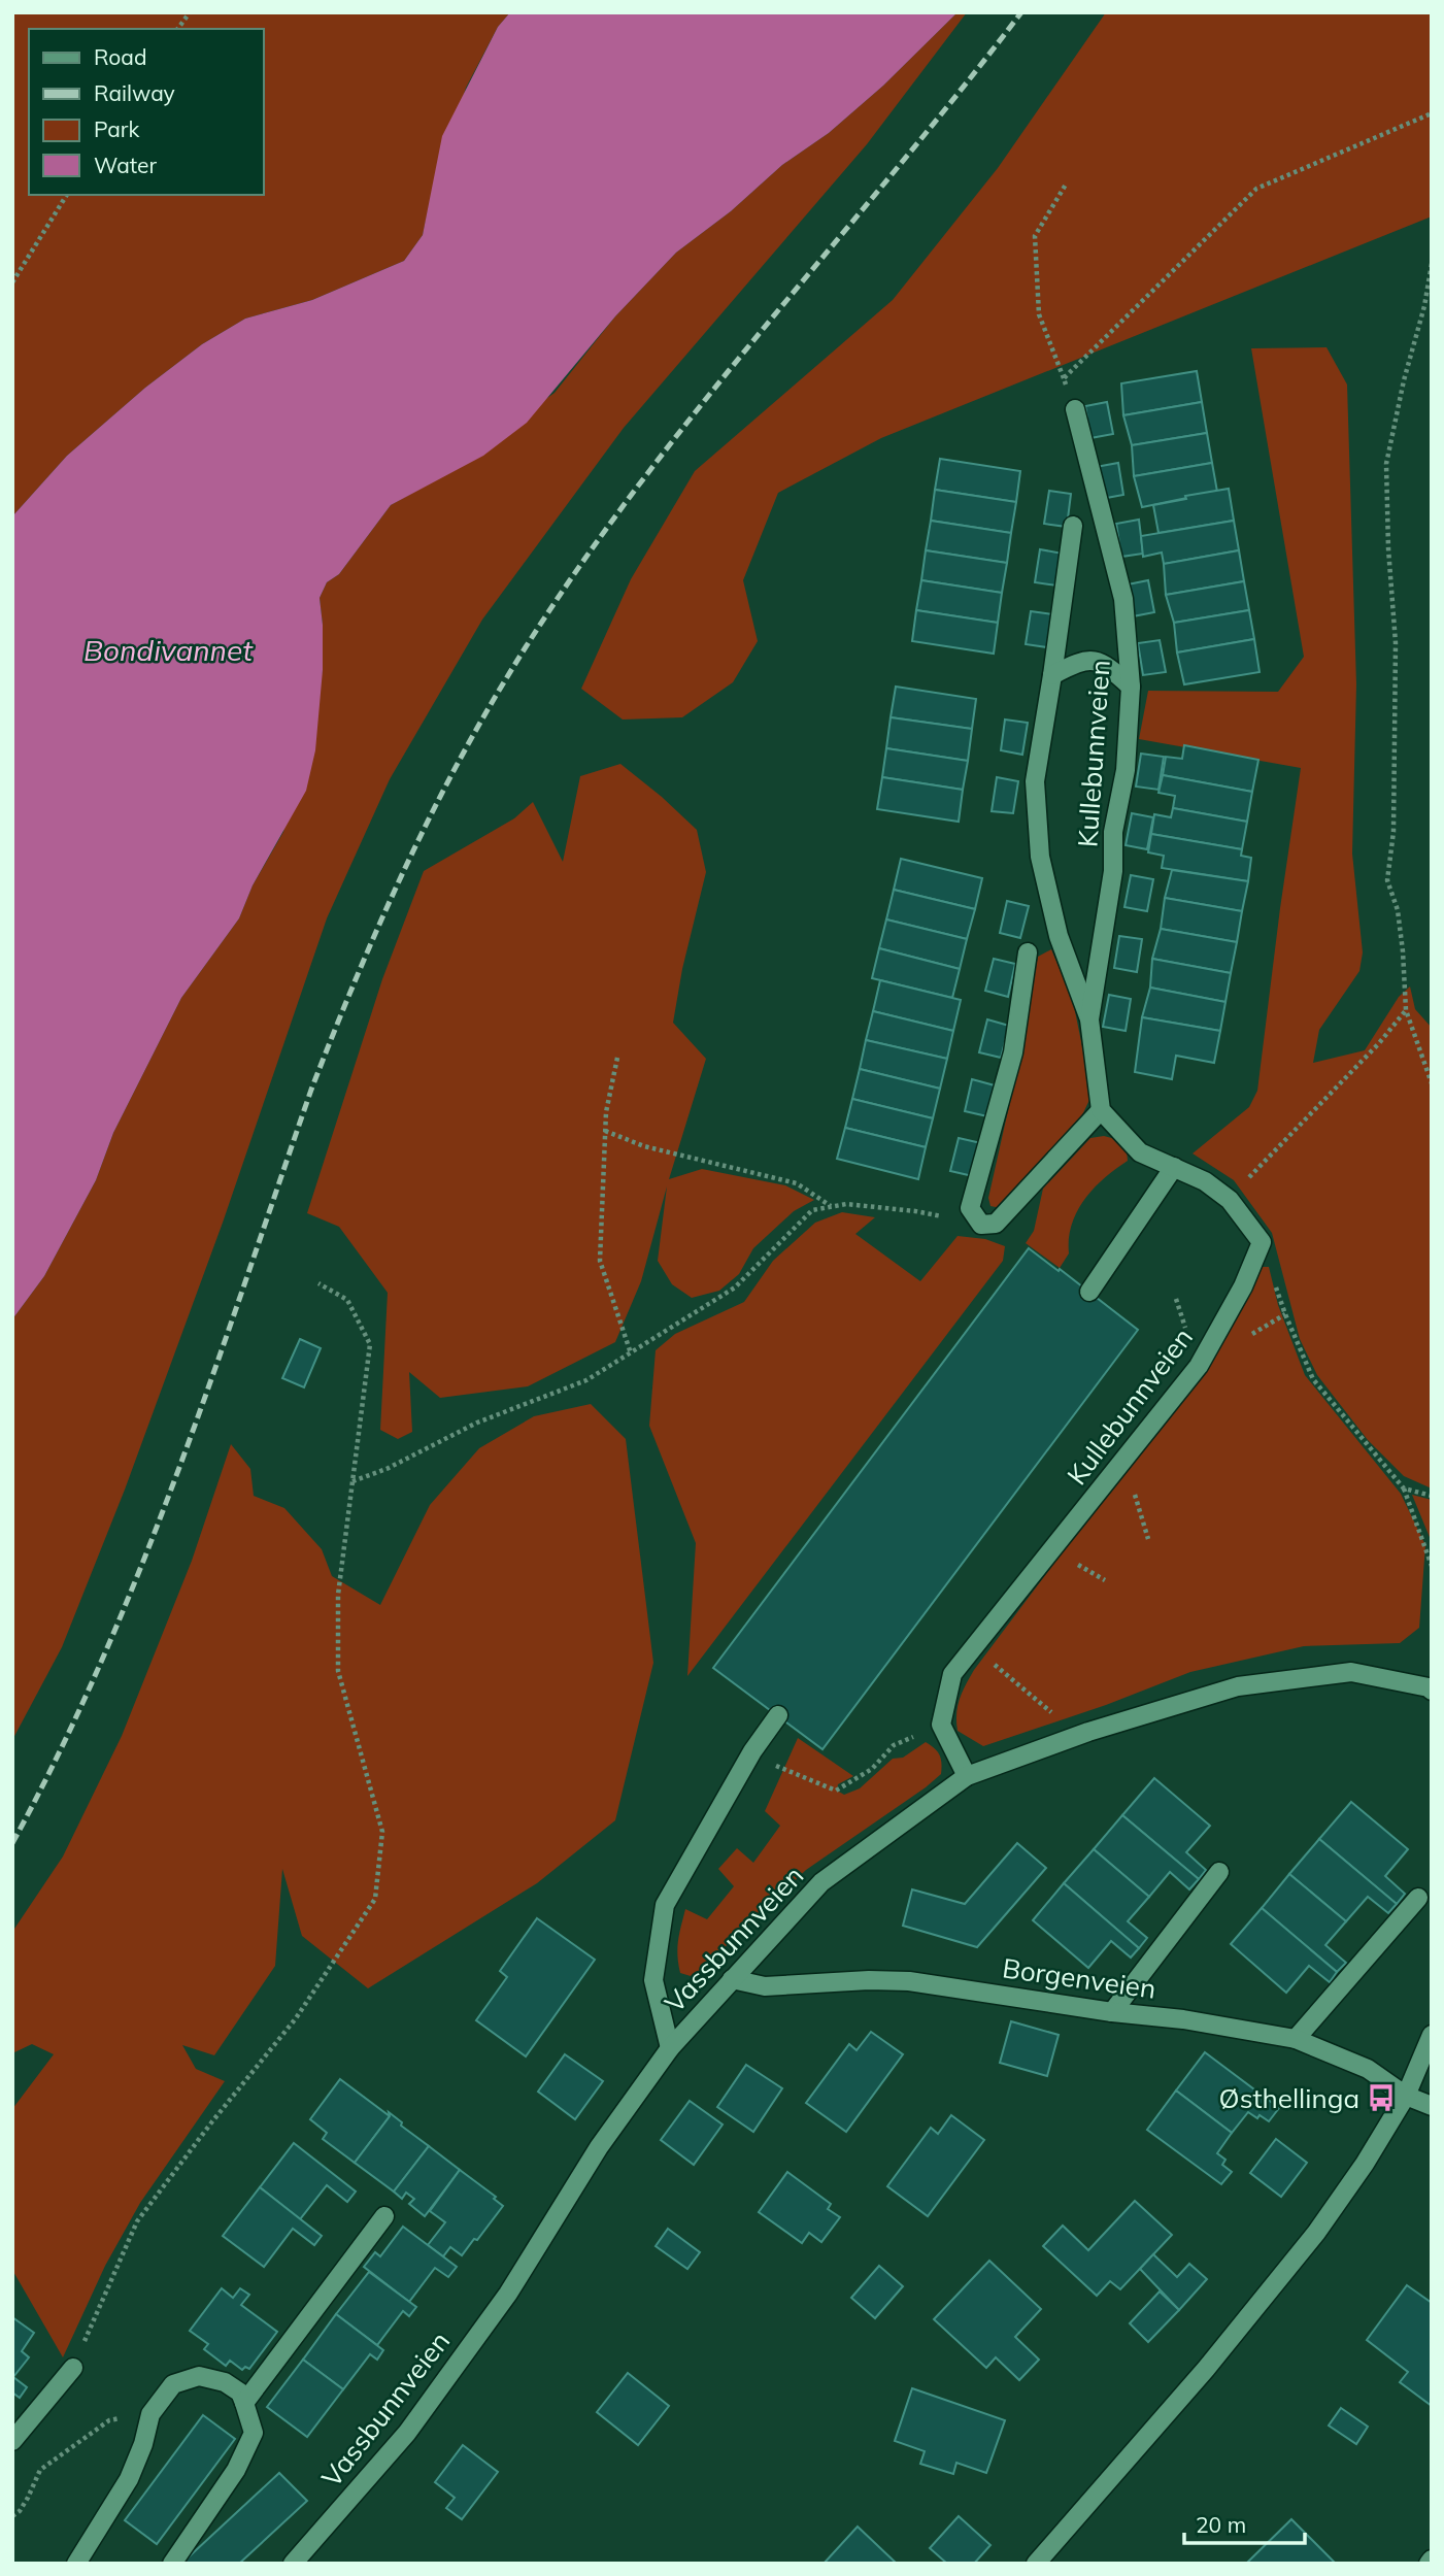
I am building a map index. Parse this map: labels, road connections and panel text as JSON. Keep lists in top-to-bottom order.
{
  "streets": {
    "street": ["Kullebunnveien", "Vassbunnveien", "Borgenveien"]
  },
  "crossings": [
    ["Vassbunnveien", "Borgenveien"]
  ],
  "water": ["Bondivannet"],
  "places": {
    "bus stop": ["Østhellinga"]
  },
  "legend": [
    "Road",
    "Railway",
    "Park",
    "Water"
  ],
  "scale_bar": "20 m"
}
